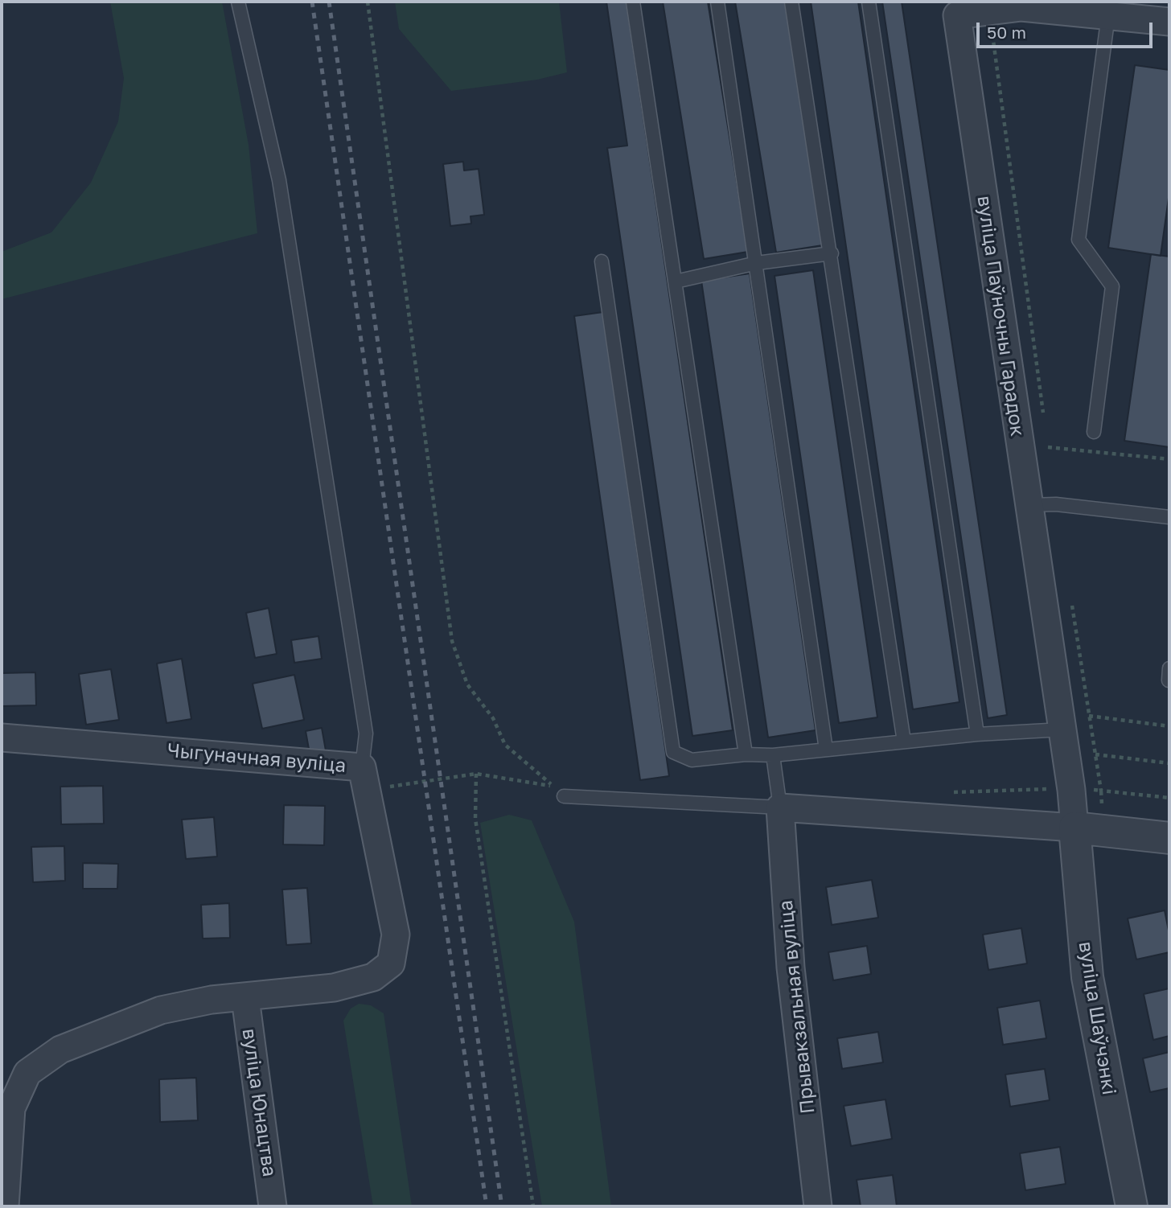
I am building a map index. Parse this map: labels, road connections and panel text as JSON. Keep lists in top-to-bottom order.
{
  "streets": {
    "street": [
      "вуліца Паўночны Гарадок",
      "Чыгуначная вуліца",
      "Прывакзальная вуліца",
      "вуліца Шаўчэнкі",
      "вуліца Юнацтва"
    ]
  },
  "crossings": [
    ["вуліца Паўночны Гарадок", "вуліца Шаўчэнкі"],
    ["Чыгуначная вуліца", "вуліца Юнацтва"]
  ],
  "scale_bar": "50 m"
}
